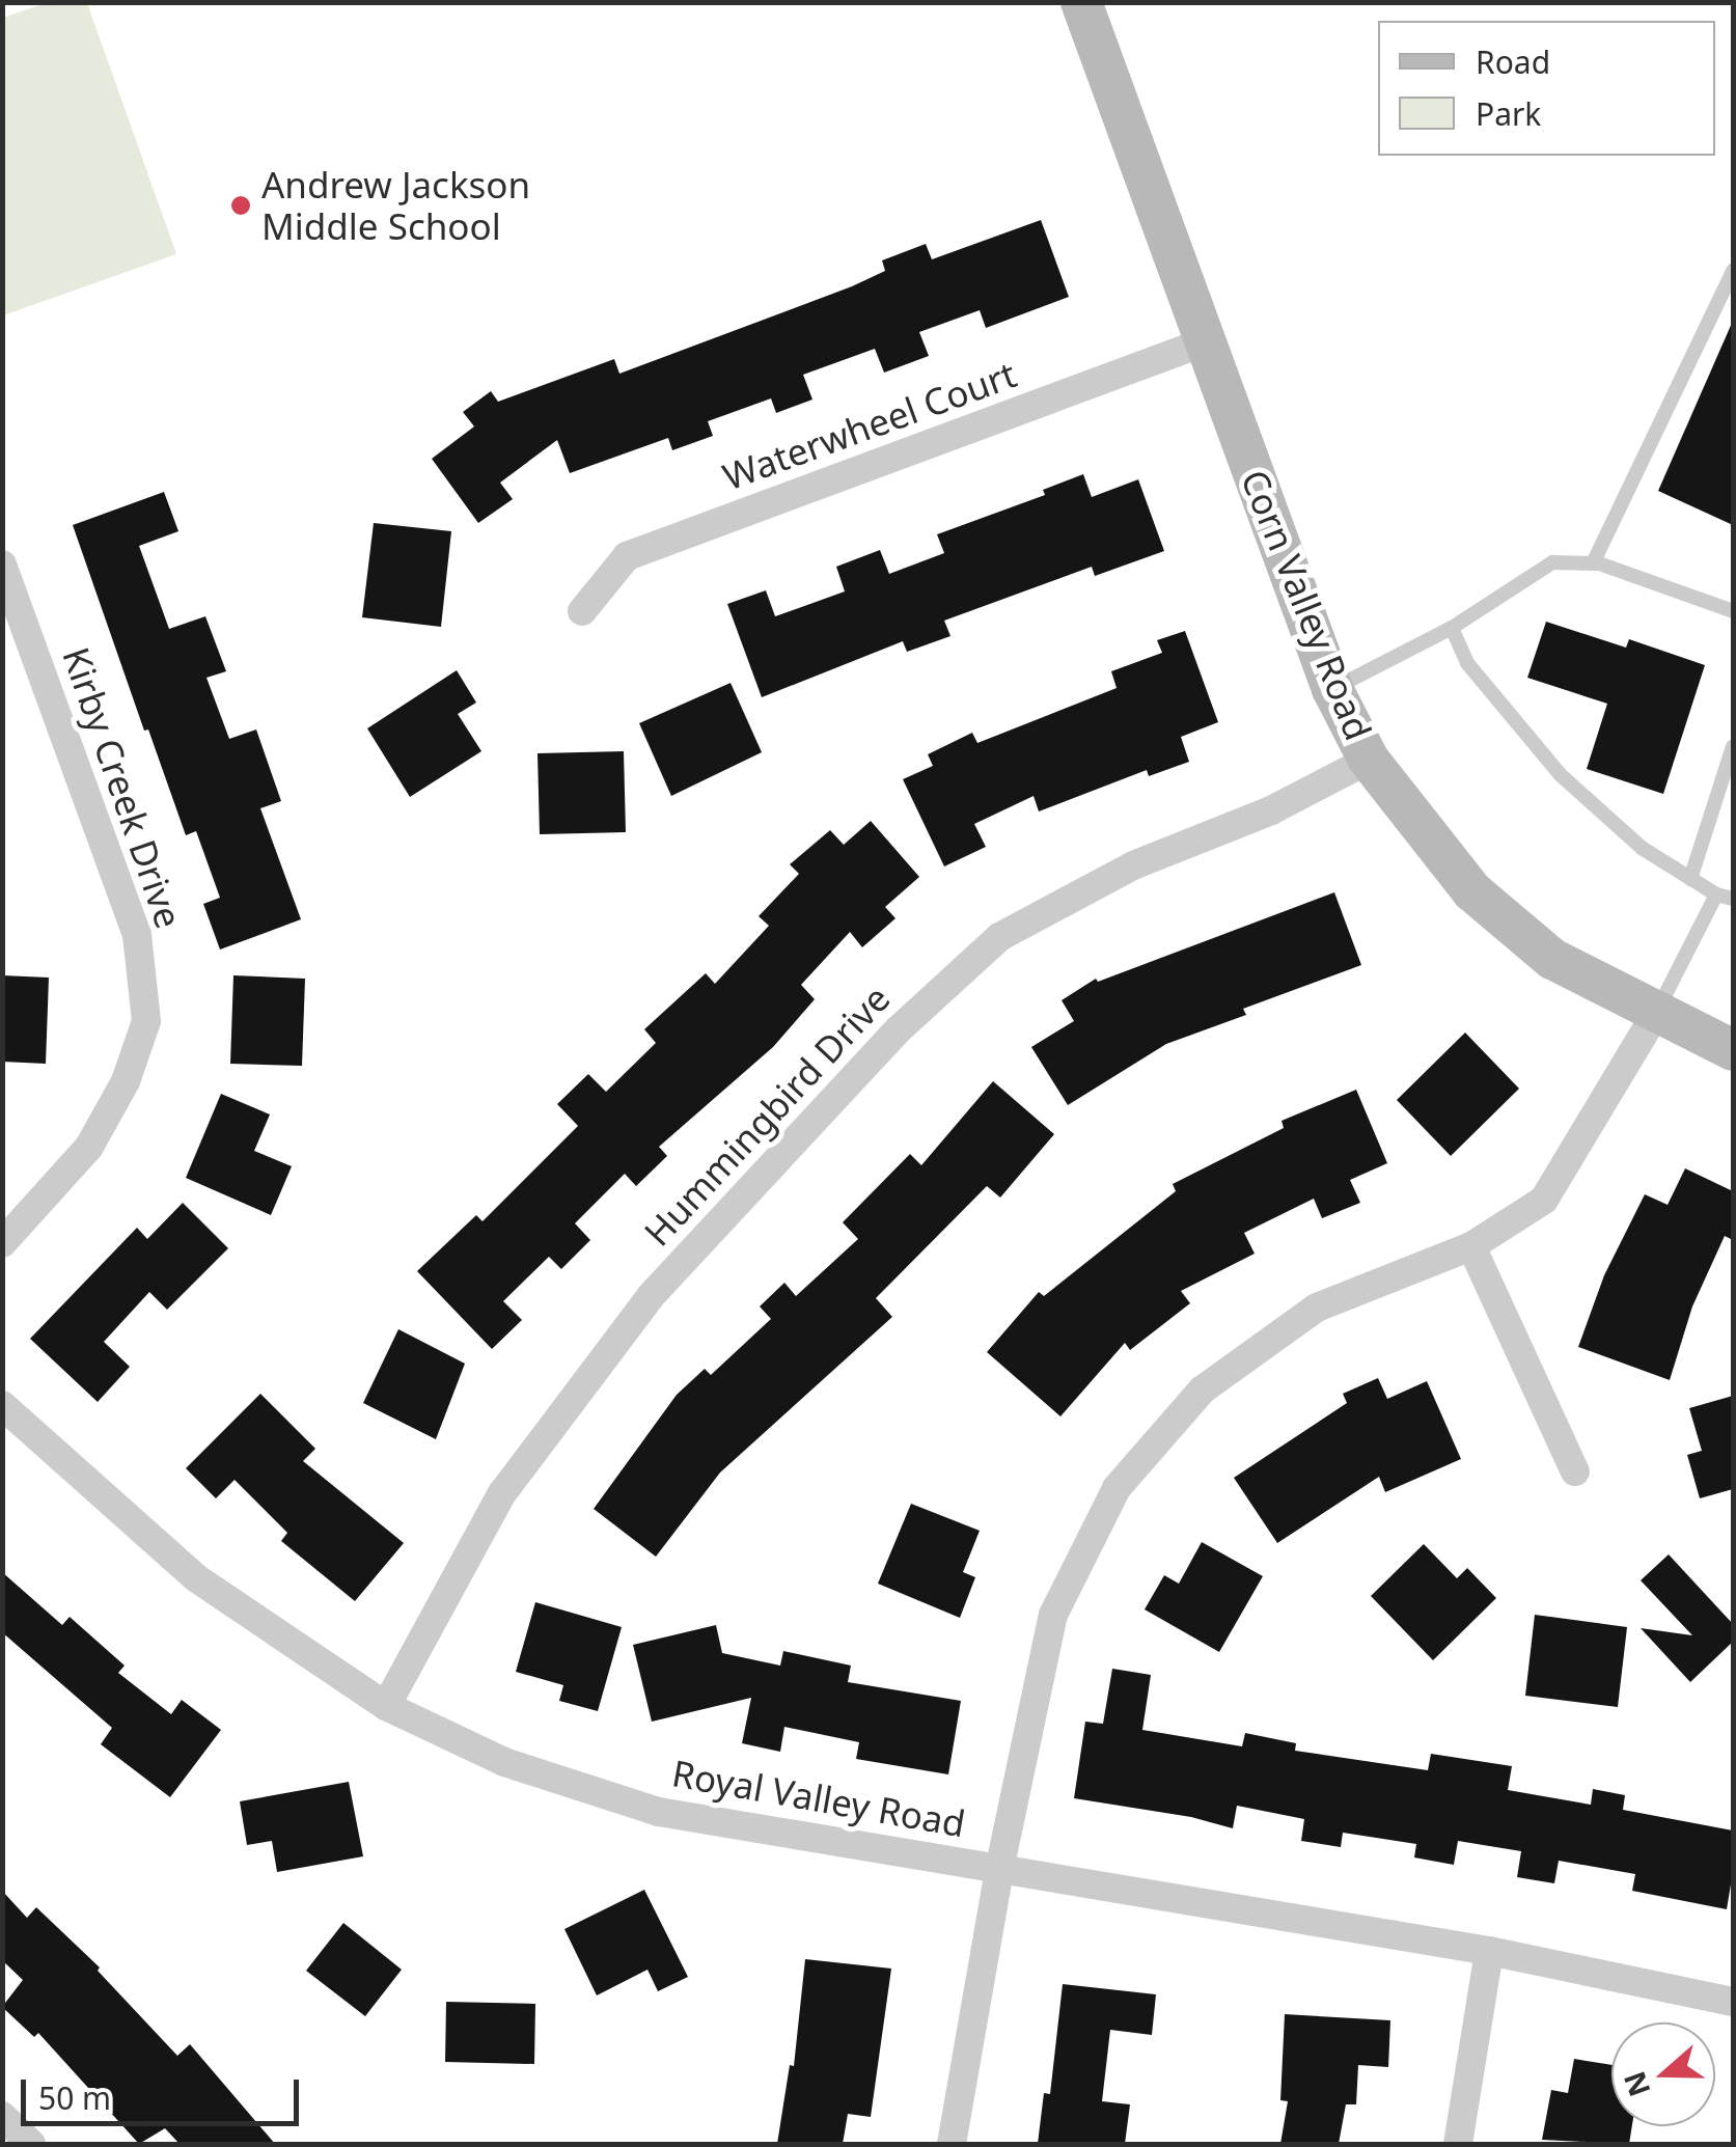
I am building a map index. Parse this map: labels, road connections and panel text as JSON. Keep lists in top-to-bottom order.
{
  "streets": {
    "main road": ["Corn Valley Road"],
    "street": [
      "Waterwheel Court",
      "Kirby Creek Drive",
      "Hummingbird Drive",
      "Royal Valley Road"
    ]
  },
  "crossings": [
    ["Waterwheel Court", "Corn Valley Road"],
    ["Corn Valley Road", "Hummingbird Drive"],
    ["Hummingbird Drive", "Royal Valley Road"]
  ],
  "places": ["Andrew Jackson Middle School"],
  "legend": ["Road", "Park"],
  "scale_bar": "50 m",
  "north": "left"
}
